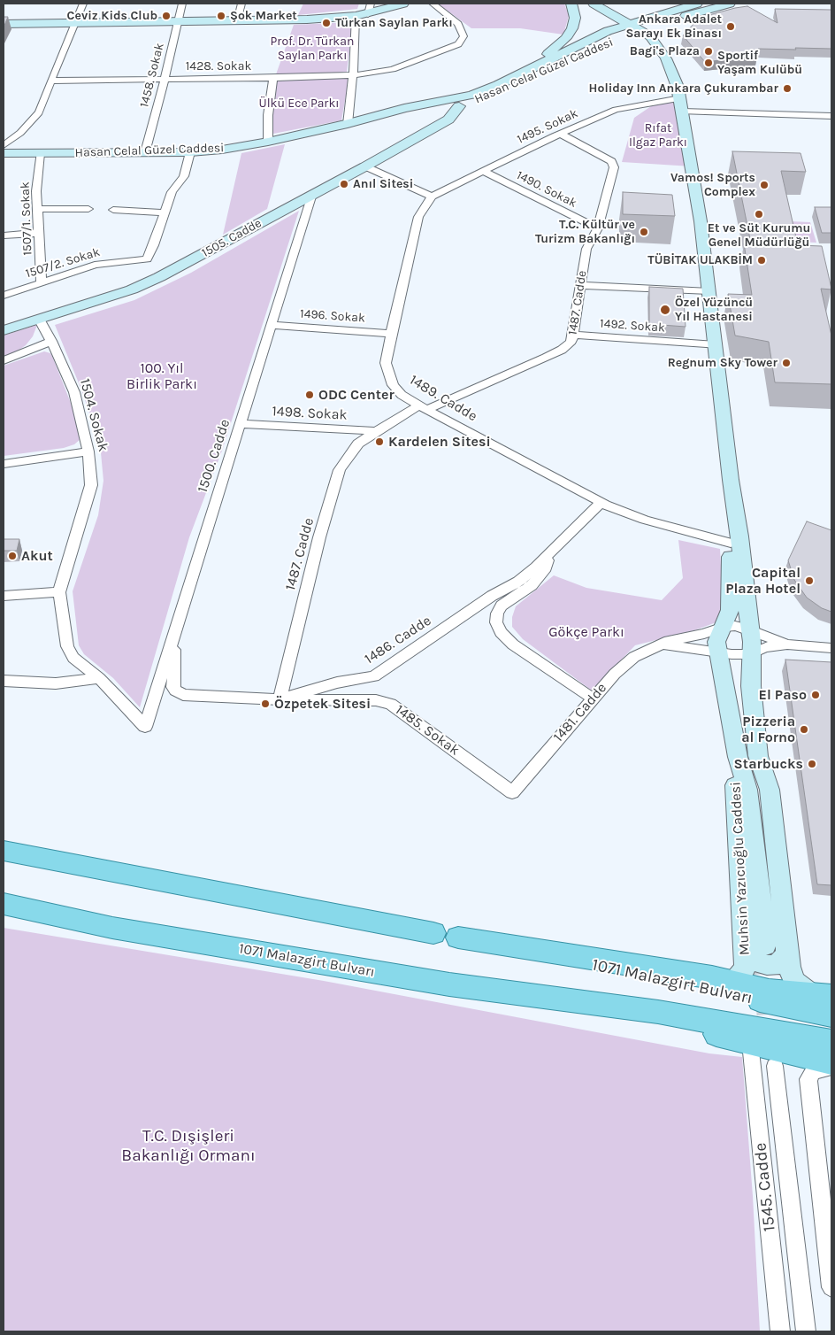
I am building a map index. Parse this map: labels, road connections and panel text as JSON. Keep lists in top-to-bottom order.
{
  "streets": {
    "main road": [
      "Hasan Celal Güzel Caddesi",
      "1505. Cadde",
      "Muhsin Yazıcıoğlu Caddesi",
      "1071 Malazgirt Bulvarı"
    ],
    "street": [
      "1428. Sokak",
      "1458. Sokak",
      "1495. Sokak",
      "1490. Sokak",
      "1507/1. Sokak",
      "1507/2. Sokak",
      "1487. Cadde",
      "1496. Sokak",
      "1492. Sokak",
      "1489. Cadde",
      "1498. Sokak",
      "1504. Sokak",
      "1500. Cadde",
      "1486. Cadde",
      "1481. Cadde",
      "1485. Sokak",
      "1545. Cadde"
    ]
  },
  "crossings": [
    ["1428. Sokak", "1458. Sokak"],
    ["Hasan Celal Güzel Caddesi", "1458. Sokak"],
    ["Hasan Celal Güzel Caddesi", "1507/1. Sokak"],
    ["Hasan Celal Güzel Caddesi", "1505. Cadde"],
    ["Hasan Celal Güzel Caddesi", "1507/2. Sokak"],
    ["Hasan Celal Güzel Caddesi", "Muhsin Yazıcıoğlu Caddesi"],
    ["1495. Sokak", "1490. Sokak"],
    ["1495. Sokak", "1487. Cadde"],
    ["1495. Sokak", "1489. Cadde"],
    ["1495. Sokak", "Muhsin Yazıcıoğlu Caddesi"],
    ["1490. Sokak", "1487. Cadde"],
    ["1507/1. Sokak", "1507/2. Sokak"],
    ["1505. Cadde", "1504. Sokak"],
    ["1505. Cadde", "1500. Cadde"],
    ["1487. Cadde", "1492. Sokak"],
    ["1487. Cadde", "1489. Cadde"],
    ["1487. Cadde", "1498. Sokak"],
    ["1487. Cadde", "1486. Cadde"],
    ["1487. Cadde", "1485. Sokak"],
    ["1496. Sokak", "1489. Cadde"],
    ["1496. Sokak", "1500. Cadde"],
    ["1492. Sokak", "Muhsin Yazıcıoğlu Caddesi"],
    ["1489. Cadde", "1486. Cadde"],
    ["1489. Cadde", "Muhsin Yazıcıoğlu Caddesi"],
    ["1498. Sokak", "1500. Cadde"],
    ["1504. Sokak", "1500. Cadde"],
    ["1500. Cadde", "1486. Cadde"],
    ["1486. Cadde", "1485. Sokak"],
    ["1481. Cadde", "1485. Sokak"],
    ["1481. Cadde", "Muhsin Yazıcıoğlu Caddesi"],
    ["Muhsin Yazıcıoğlu Caddesi", "1071 Malazgirt Bulvarı"],
    ["1071 Malazgirt Bulvarı", "1545. Cadde"]
  ],
  "parks": [
    "Prof. Dr. Türkan Saylan Parkı",
    "Ülkü Ece Parkı",
    "Rıfat Ilgaz Parkı",
    "100. Yıl Birlik Parkı",
    "Gökçe Parkı",
    "T.C. Dışişleri Bakanlığı Ormanı"
  ],
  "places": [
    "Ceviz Kids Club",
    "Şok Market",
    "Türkan Saylan Parkı",
    "Ankara Adalet Sarayı Ek Binası",
    "Bagi's Plaza",
    "Sportif Yaşam Kulübü",
    "Holiday Inn Ankara Çukurambar",
    "Anıl Sitesi",
    "Vamos! Sports Complex",
    "Et ve Süt Kurumu Genel Müdürlüğü",
    "T.C. Kültür ve Turizm Bakanlığı",
    "TÜBİTAK ULAKBİM",
    "Özel Yüzüncü Yıl Hastanesi",
    "Regnum Sky Tower",
    "ODC Center",
    "Kardelen Sitesi",
    "Akut",
    "Capital Plaza Hotel",
    "El Paso",
    "Özpetek Sitesi",
    "Pizzeria al Forno",
    "Starbucks"
  ]
}
